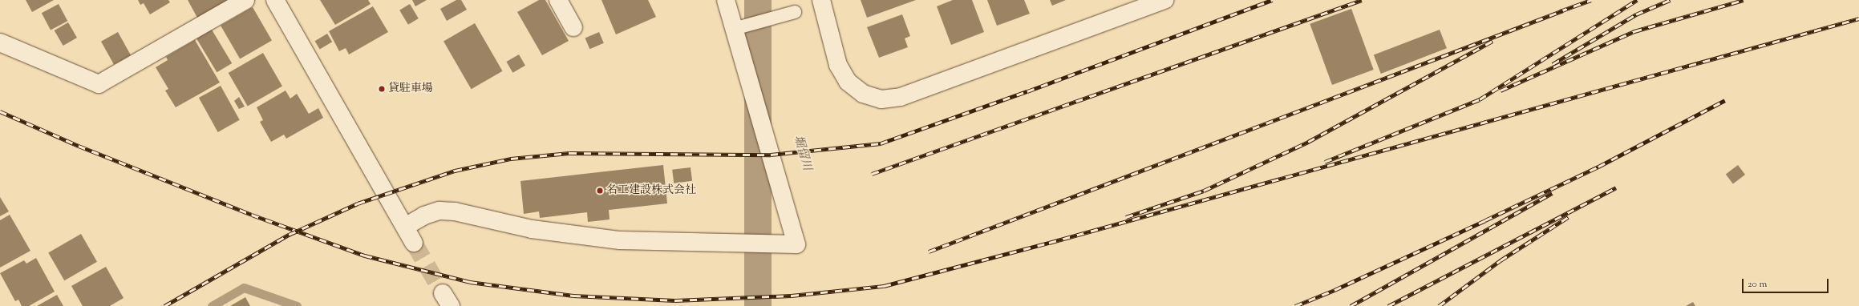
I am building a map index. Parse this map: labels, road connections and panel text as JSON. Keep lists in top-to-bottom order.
{
  "water": ["堀留川"],
  "places": ["貸駐車場", "名工建設株式会社"],
  "scale_bar": "20 m"
}
